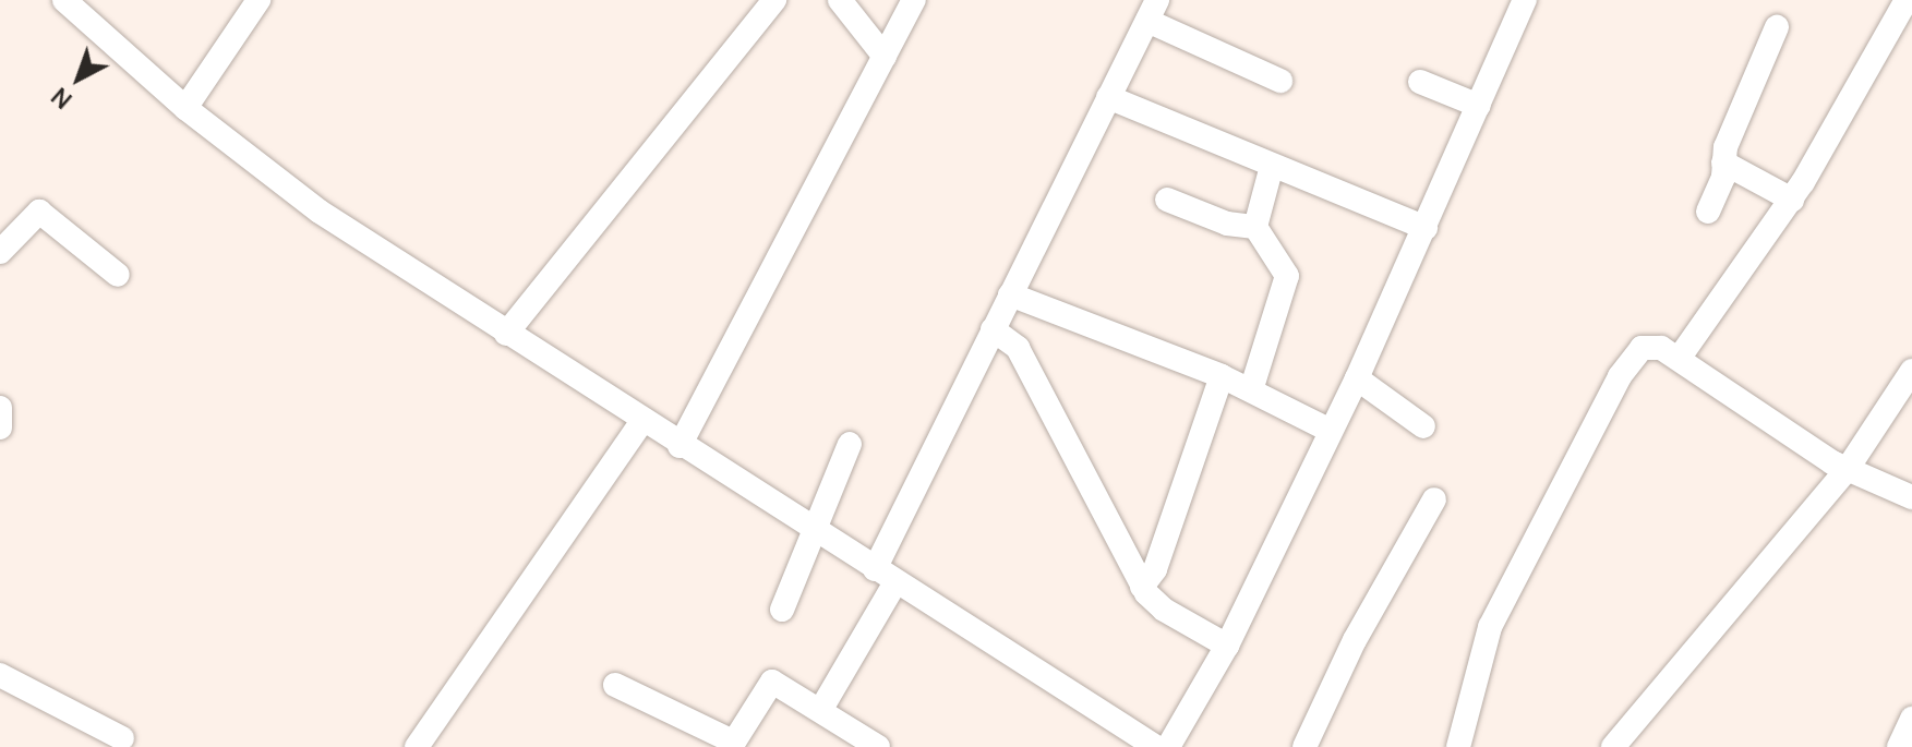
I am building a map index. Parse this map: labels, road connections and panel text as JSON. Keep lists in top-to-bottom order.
{
  "north": "bottom left"
}
